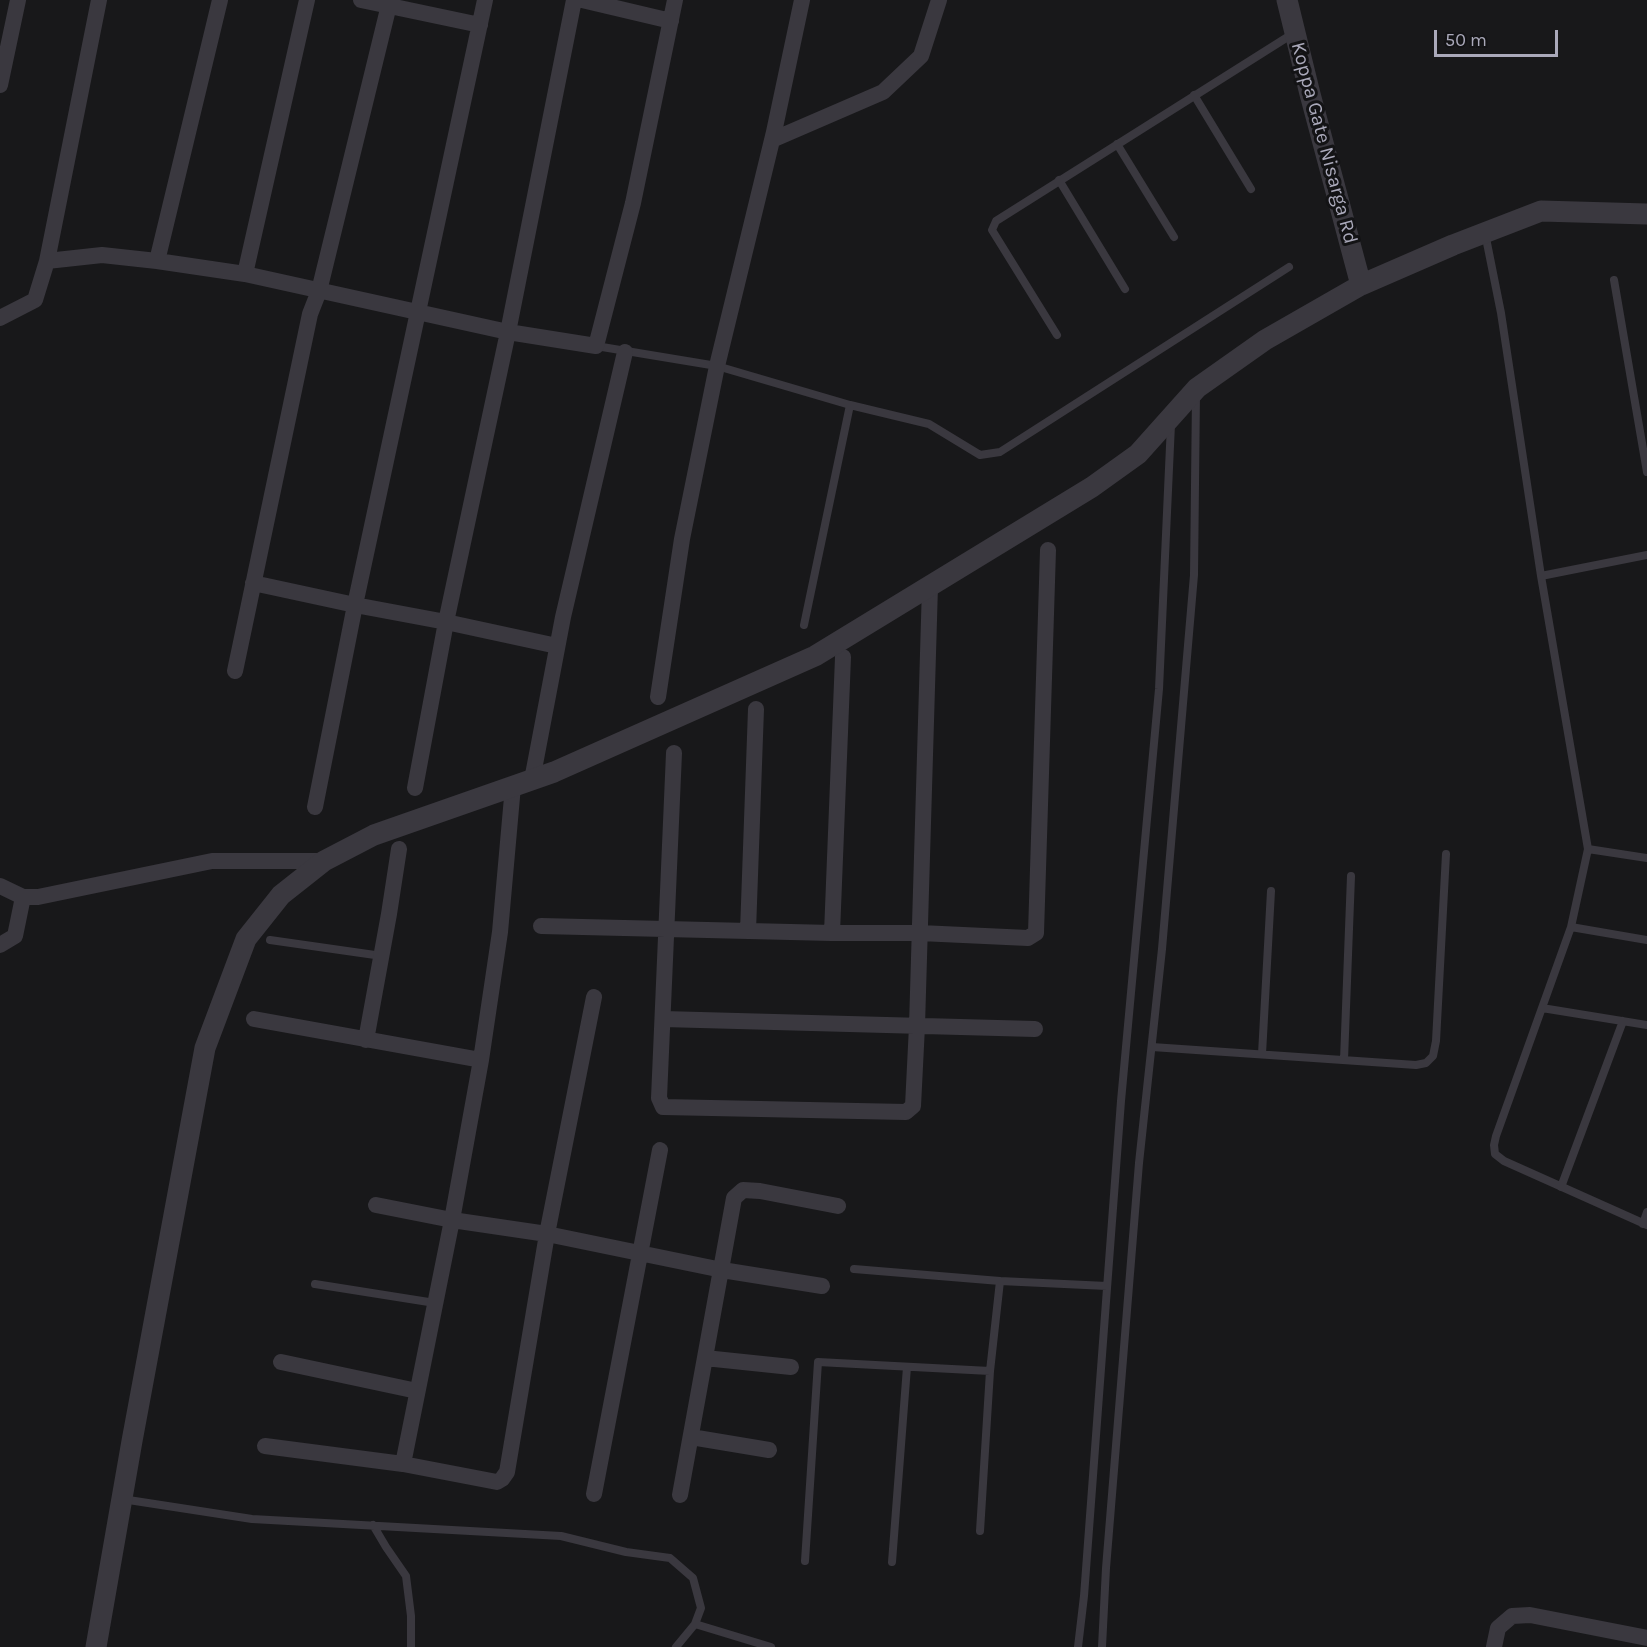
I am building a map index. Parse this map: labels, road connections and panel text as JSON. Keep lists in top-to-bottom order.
{
  "streets": {
    "street": ["Koppa Gate Nisarga Rd"]
  },
  "scale_bar": "50 m"
}
